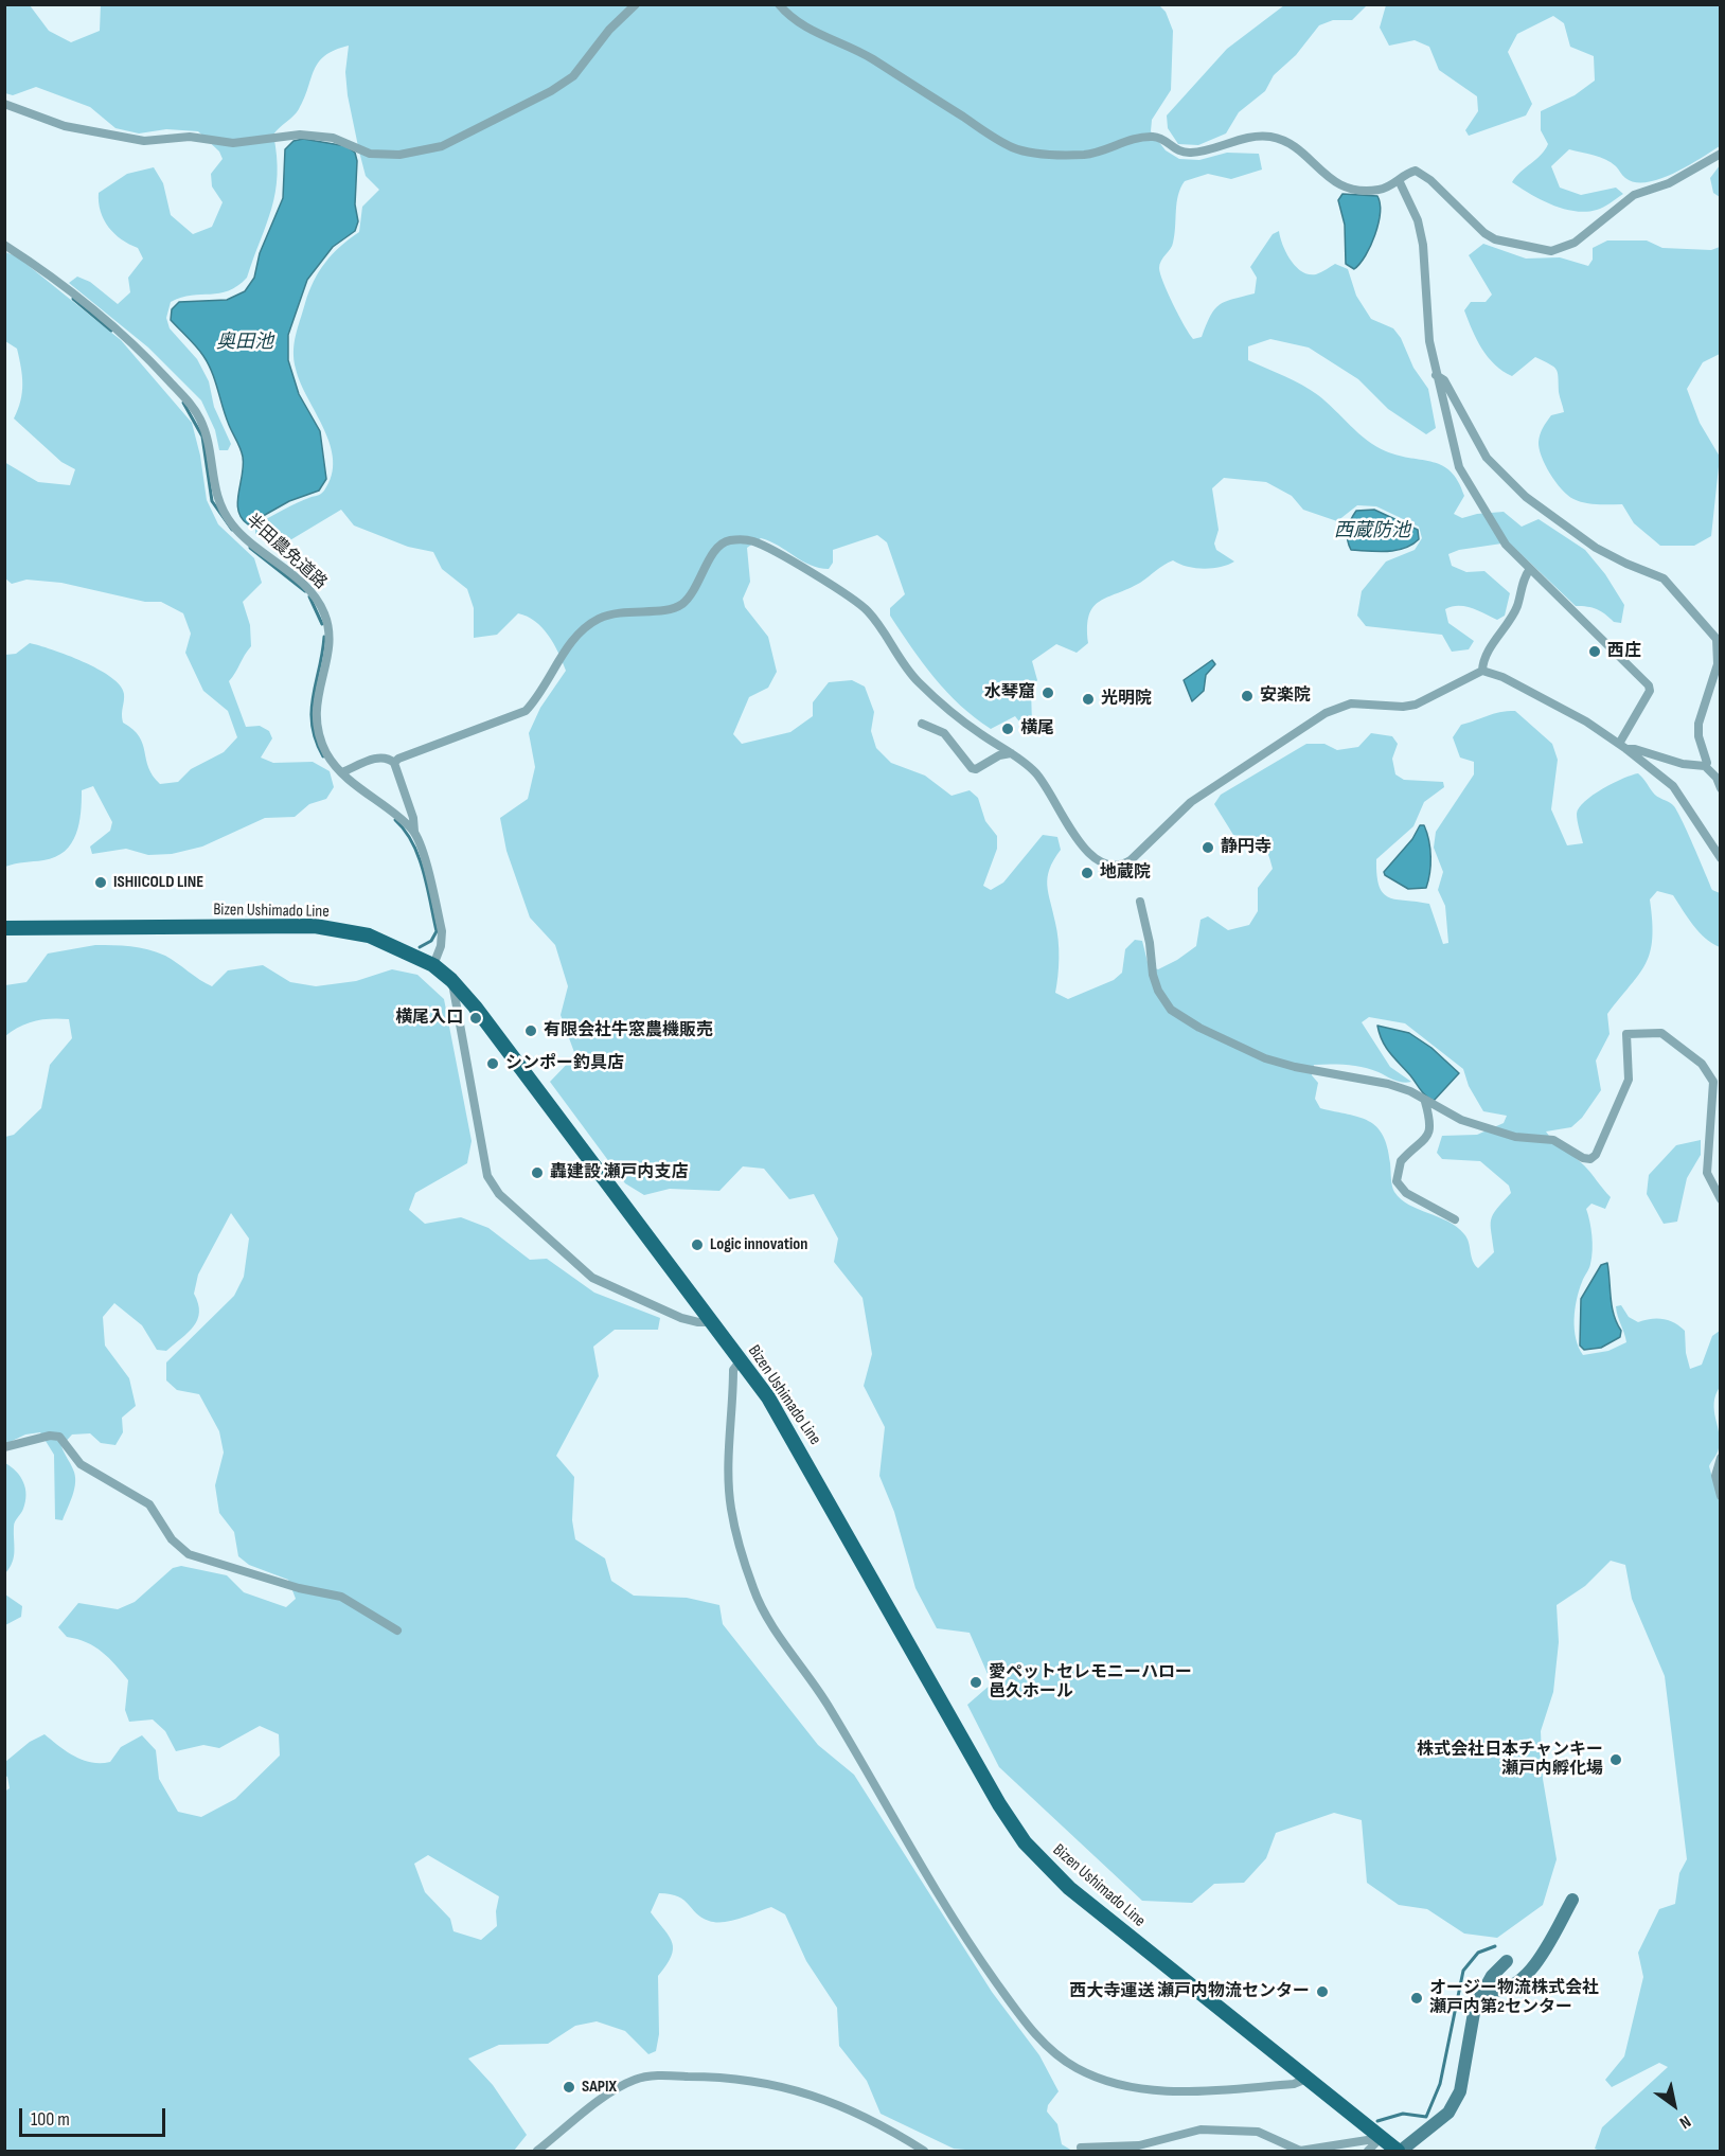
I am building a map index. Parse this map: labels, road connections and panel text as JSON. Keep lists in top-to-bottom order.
{
  "streets": {
    "main road": ["Bizen Ushimado Line"],
    "street": ["半田農免道路"]
  },
  "water": ["奥田池", "西蔵防池"],
  "places": [
    "西庄",
    "水琴窟",
    "安楽院",
    "光明院",
    "横尾",
    "静円寺",
    "地蔵院",
    "ISHIICOLD LINE",
    "横尾入口",
    "有限会社牛窓農機販売",
    "シンポー釣具店",
    "轟建設 瀬戸内支店",
    "Logic innovation",
    "愛ペットセレモニーハロー 邑久ホール",
    "株式会社日本チャンキー 瀬戸内孵化場",
    "西大寺運送 瀬戸内物流センター",
    "オージー物流株式会社 瀬戸内第2センター",
    "SAPIX"
  ],
  "scale_bar": "100 m",
  "north": "bottom right"
}
